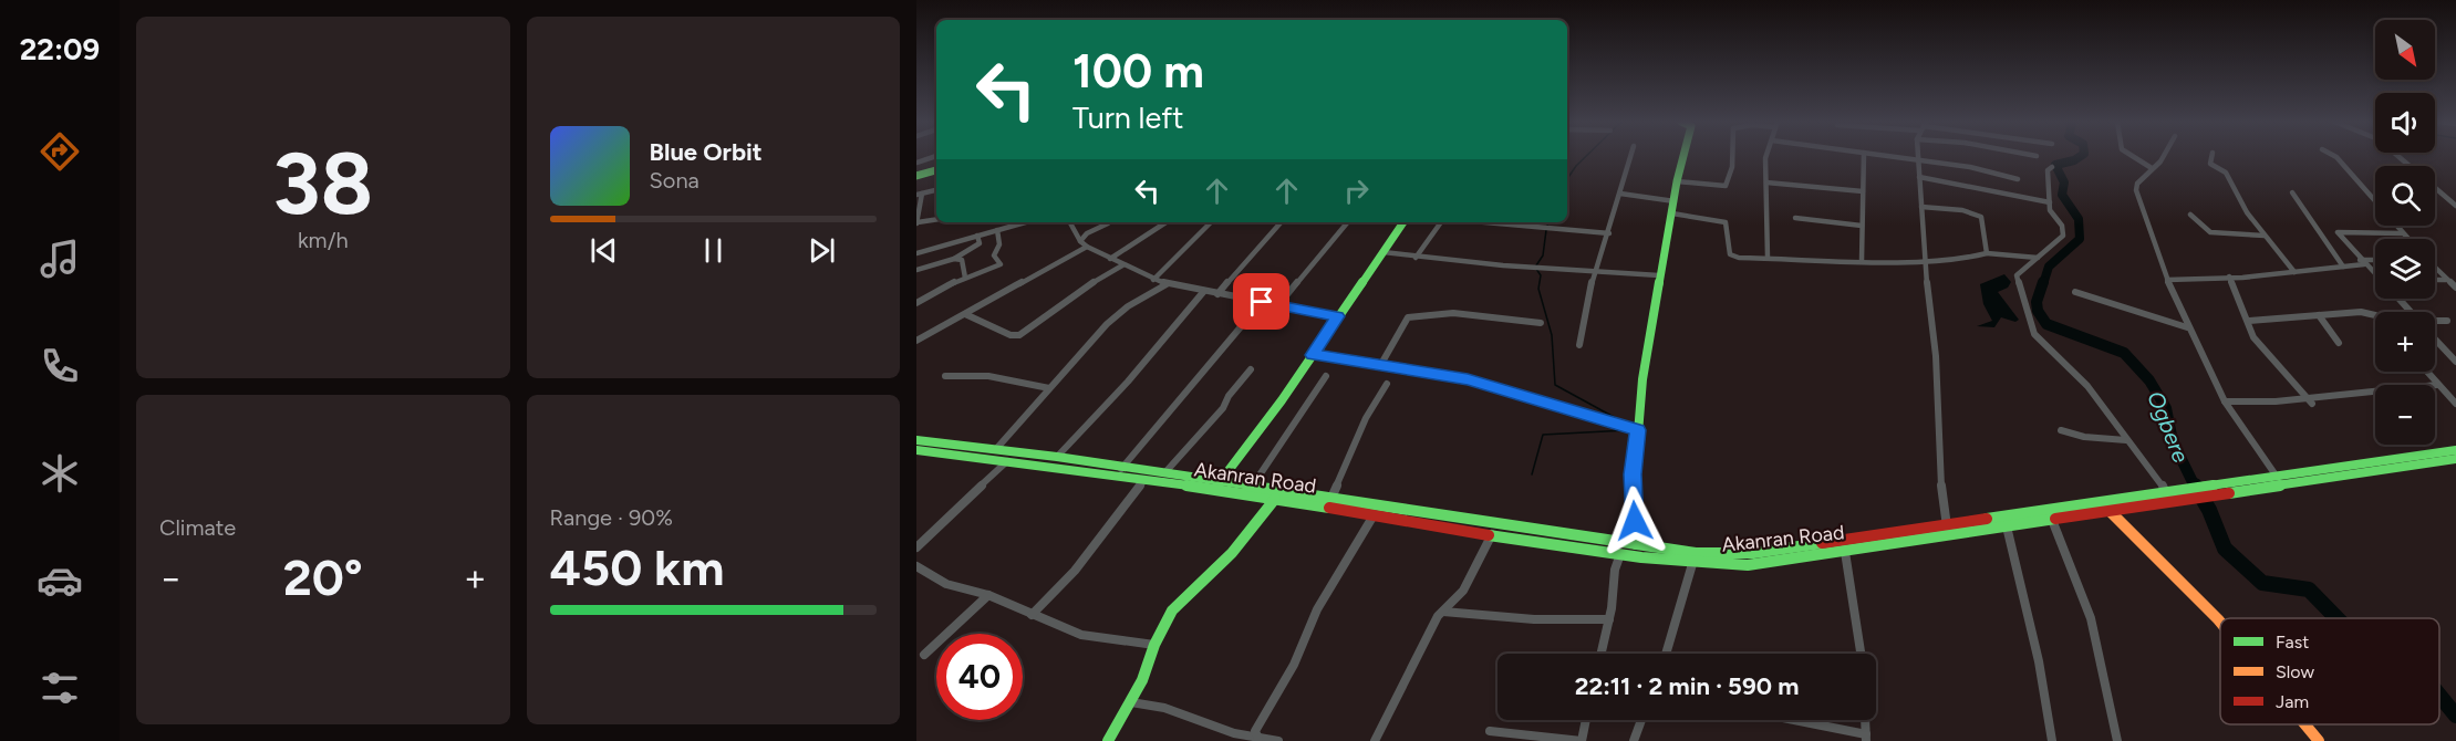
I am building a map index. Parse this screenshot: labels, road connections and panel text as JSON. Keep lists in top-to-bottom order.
{
  "streets": {
    "main road": ["Akanran Road"]
  },
  "water": ["Ogbere"],
  "legend": ["Fast", "Slow", "Jam"],
  "north": "bottom right",
  "page": {
    "tabs": "22:09",
    "tile": [
      ["38", "km/h"],
      "Climate",
      ["Range · 90%", "450 km"]
    ],
    "map_buttons": ["+", "−"],
    "turn": ["100 m", "Turn left"],
    "song": ["Blue Orbit", "Sona"],
    "heat": ["−", "20°", "+"],
    "limit": "40",
    "trip": "22:11 · 2 min · 590 m"
  }
}
